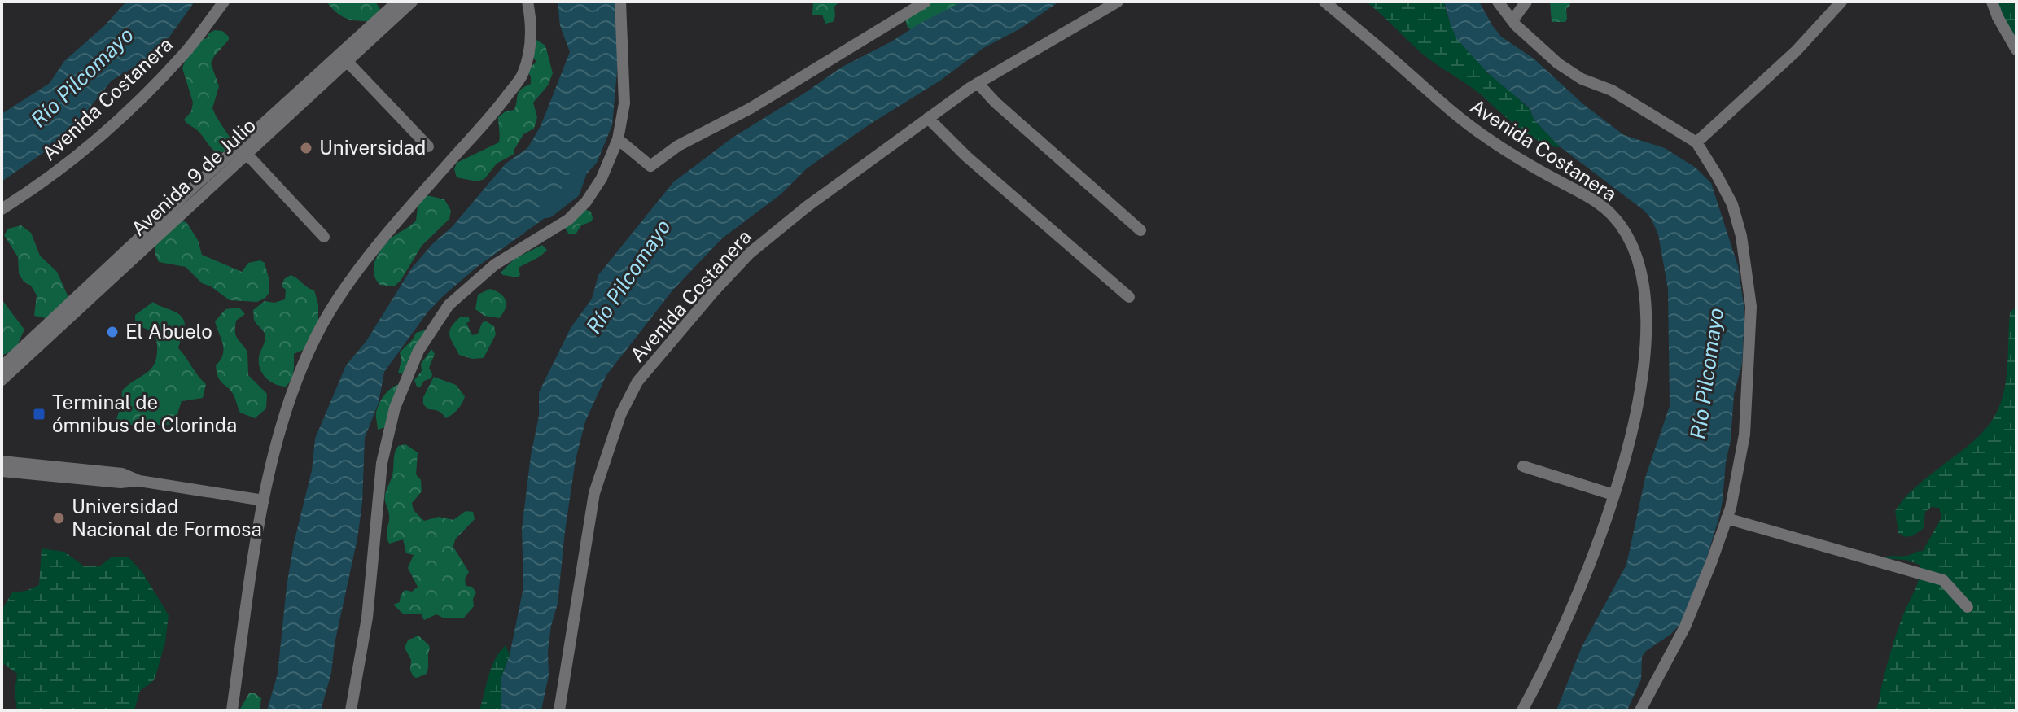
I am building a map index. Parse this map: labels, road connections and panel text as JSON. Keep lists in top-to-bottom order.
{
  "streets": {
    "street": ["Avenida Costanera", "Avenida 9 de Julio"]
  },
  "water": ["Río Pilcomayo"],
  "places": {
    "other": ["Universidad", "El Abuelo", "Universidad Nacional de Formosa"],
    "transit": ["Terminal de ómnibus de Clorinda"]
  }
}
